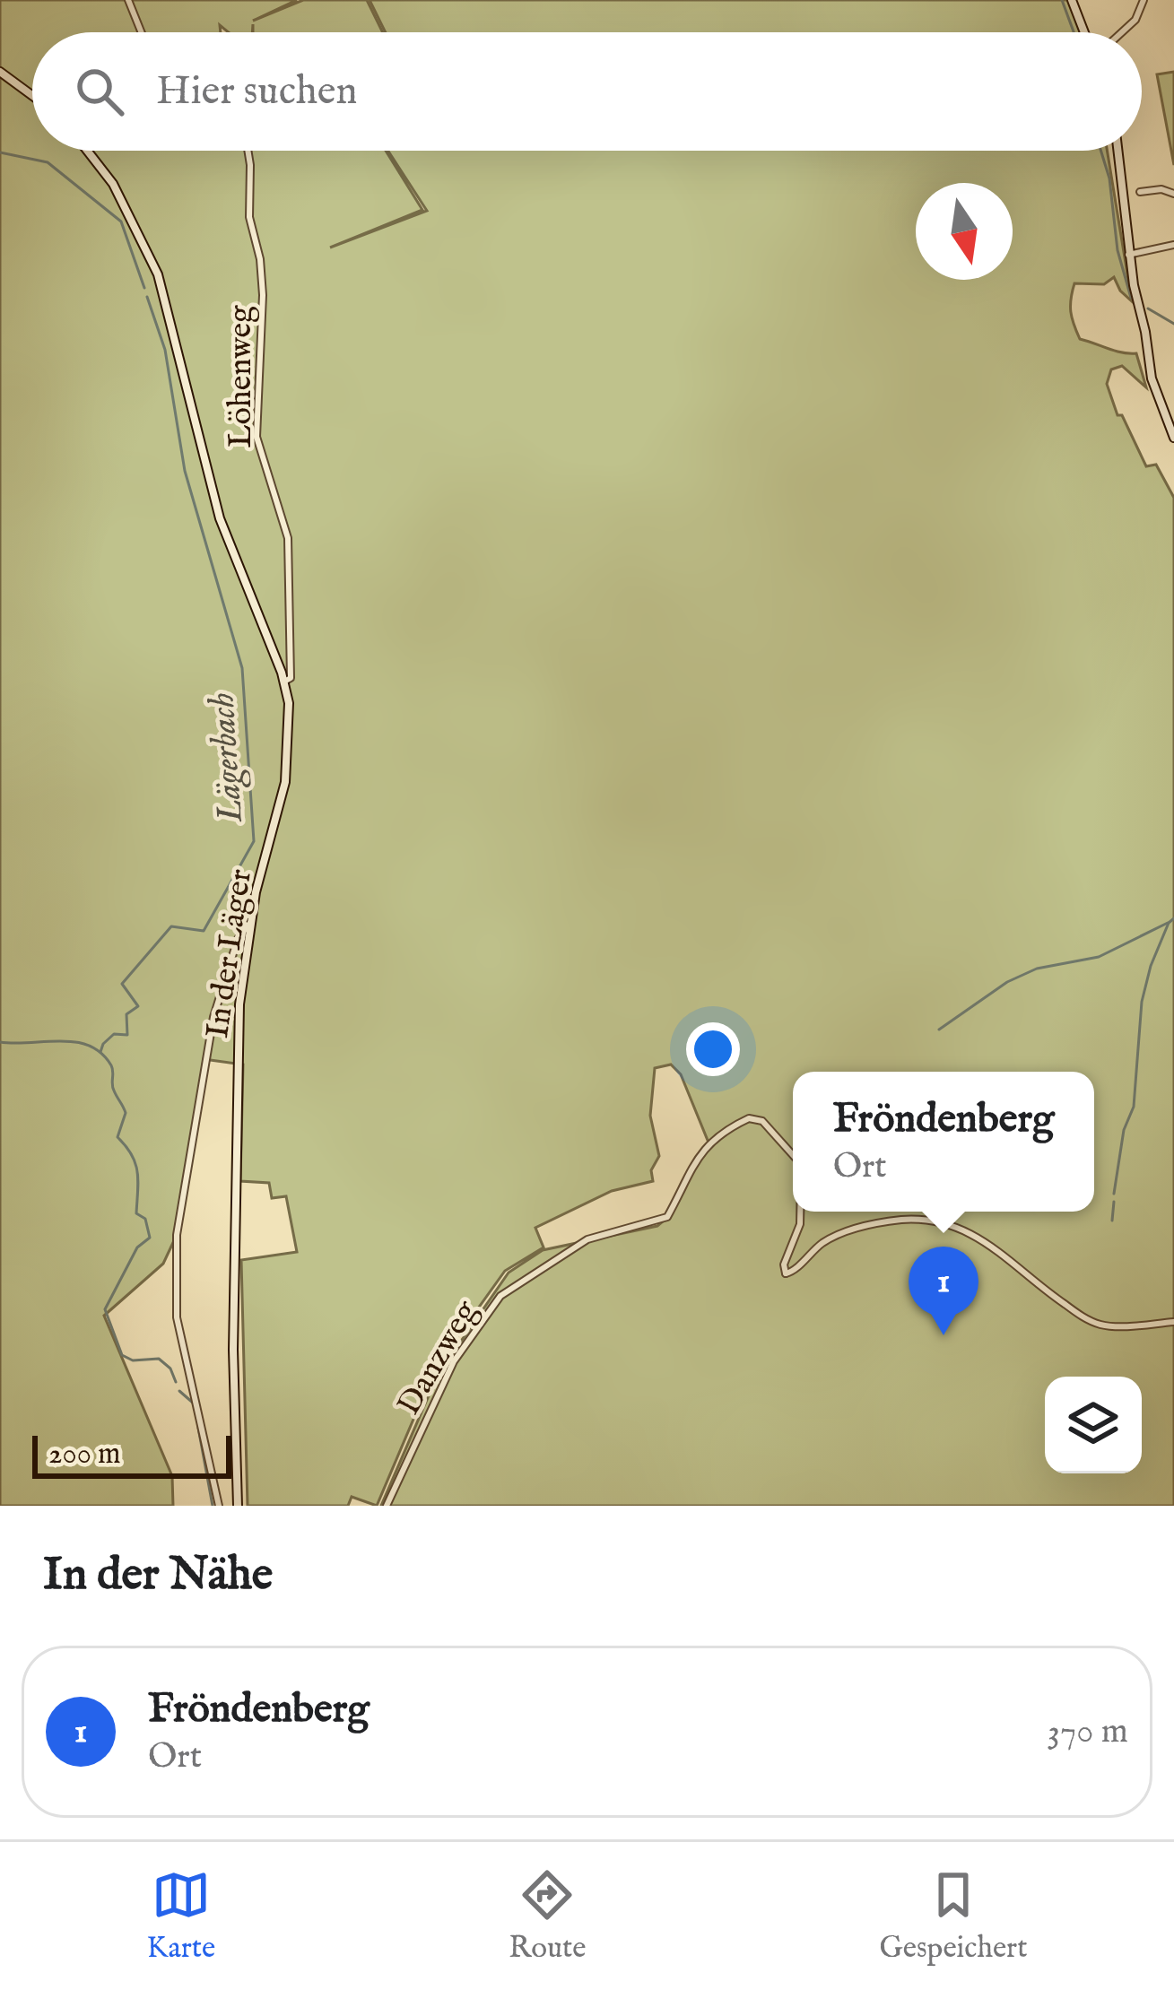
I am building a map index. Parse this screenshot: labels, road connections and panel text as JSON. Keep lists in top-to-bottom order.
{
  "streets": {
    "main road": ["In der Läger"],
    "street": ["Löhenweg", "Danzweg"]
  },
  "crossings": [
    ["Löhenweg", "In der Läger"]
  ],
  "water": ["Lägerbach"],
  "scale_bar": "200 m",
  "north": "bottom",
  "page": {
    "search": "Hier suchen",
    "popup": ["Fröndenberg", "Ort"],
    "pins": "1",
    "scale": "200 m",
    "heading": "In der Nähe",
    "list": [
      {
        "mark": "1",
        "name": "Fröndenberg",
        "note": "Ort",
        "value": "370 m"
      }
    ],
    "nav": ["Karte", "Route", "Gespeichert"]
  }
}
